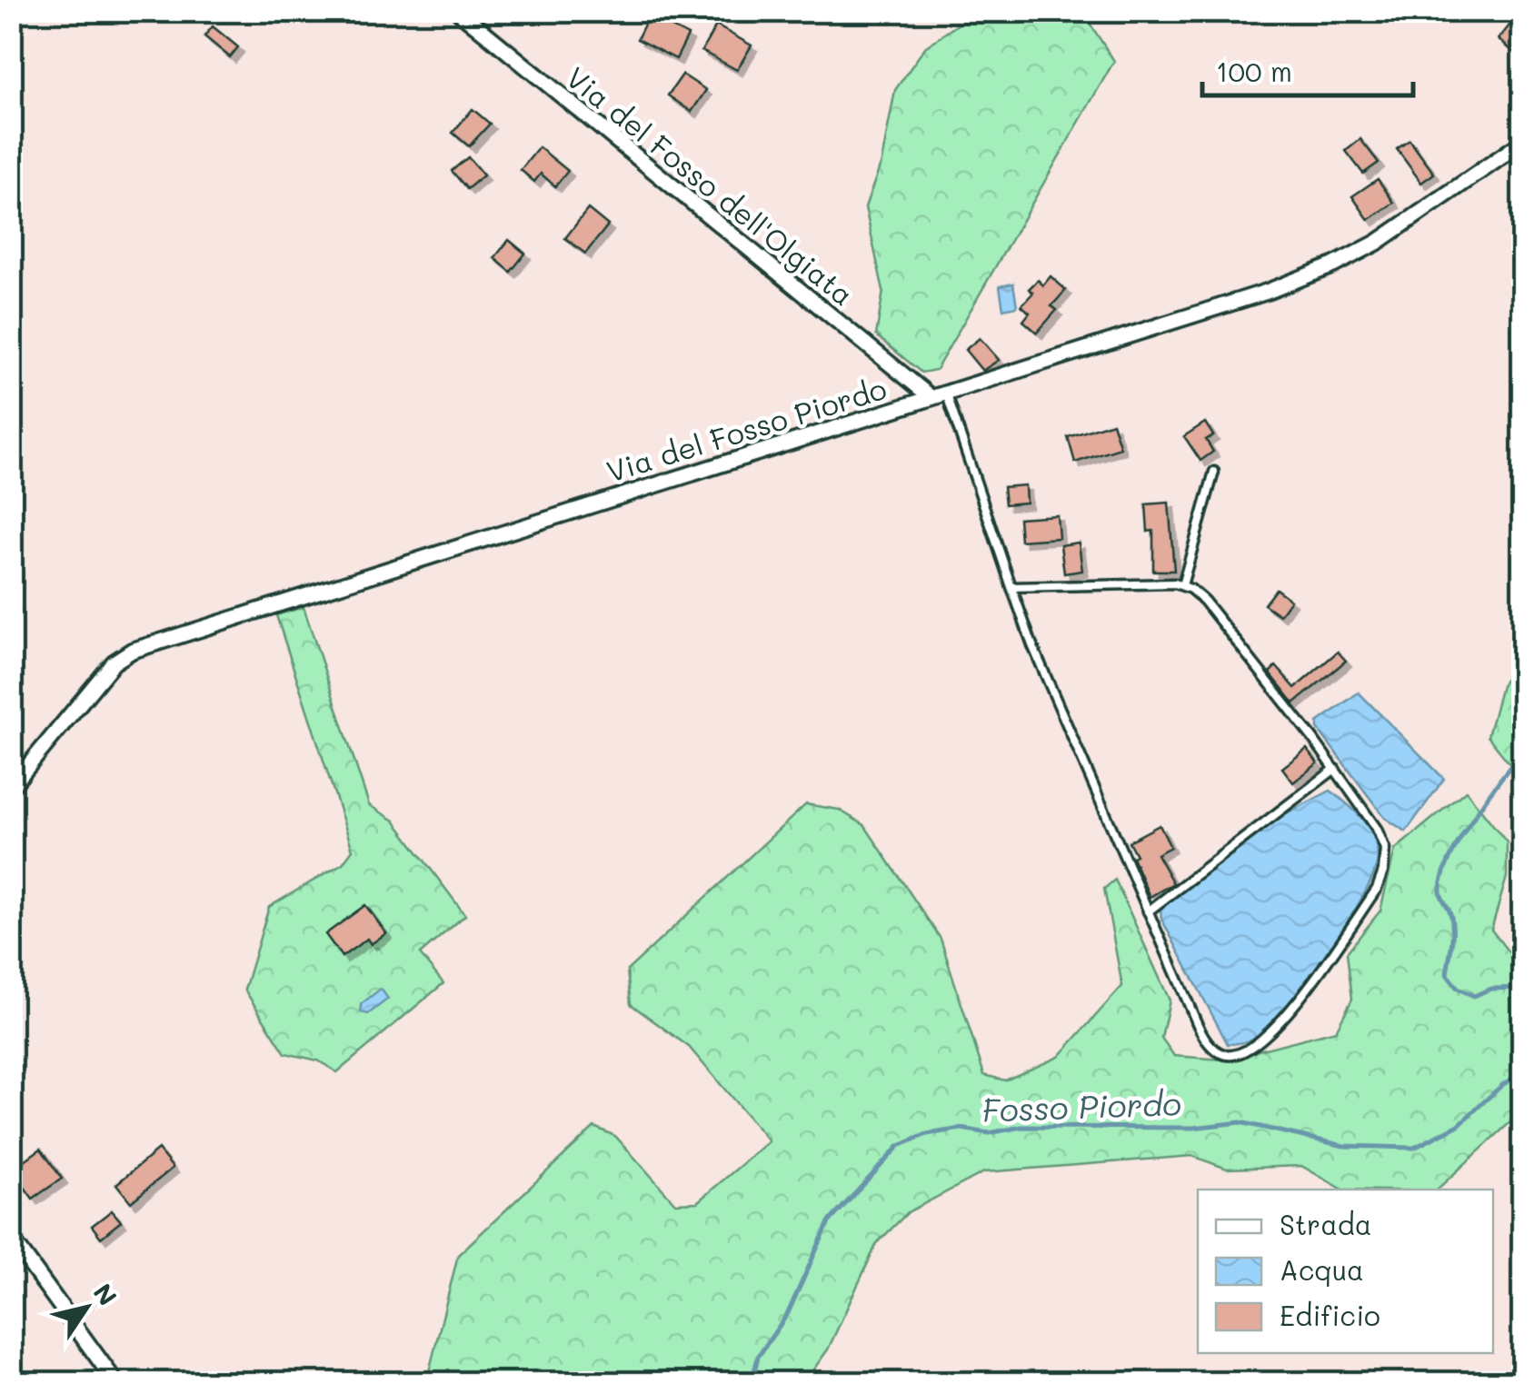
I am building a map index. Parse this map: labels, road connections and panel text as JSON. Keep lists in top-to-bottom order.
{
  "streets": {
    "street": ["Via del Fosso dell'Olgiata", "Via del Fosso Piordo"]
  },
  "crossings": [
    ["Via del Fosso dell'Olgiata", "Via del Fosso Piordo"]
  ],
  "water": ["Fosso Piordo"],
  "legend": ["Strada", "Acqua", "Edificio"],
  "scale_bar": "100 m",
  "north": "top right"
}
